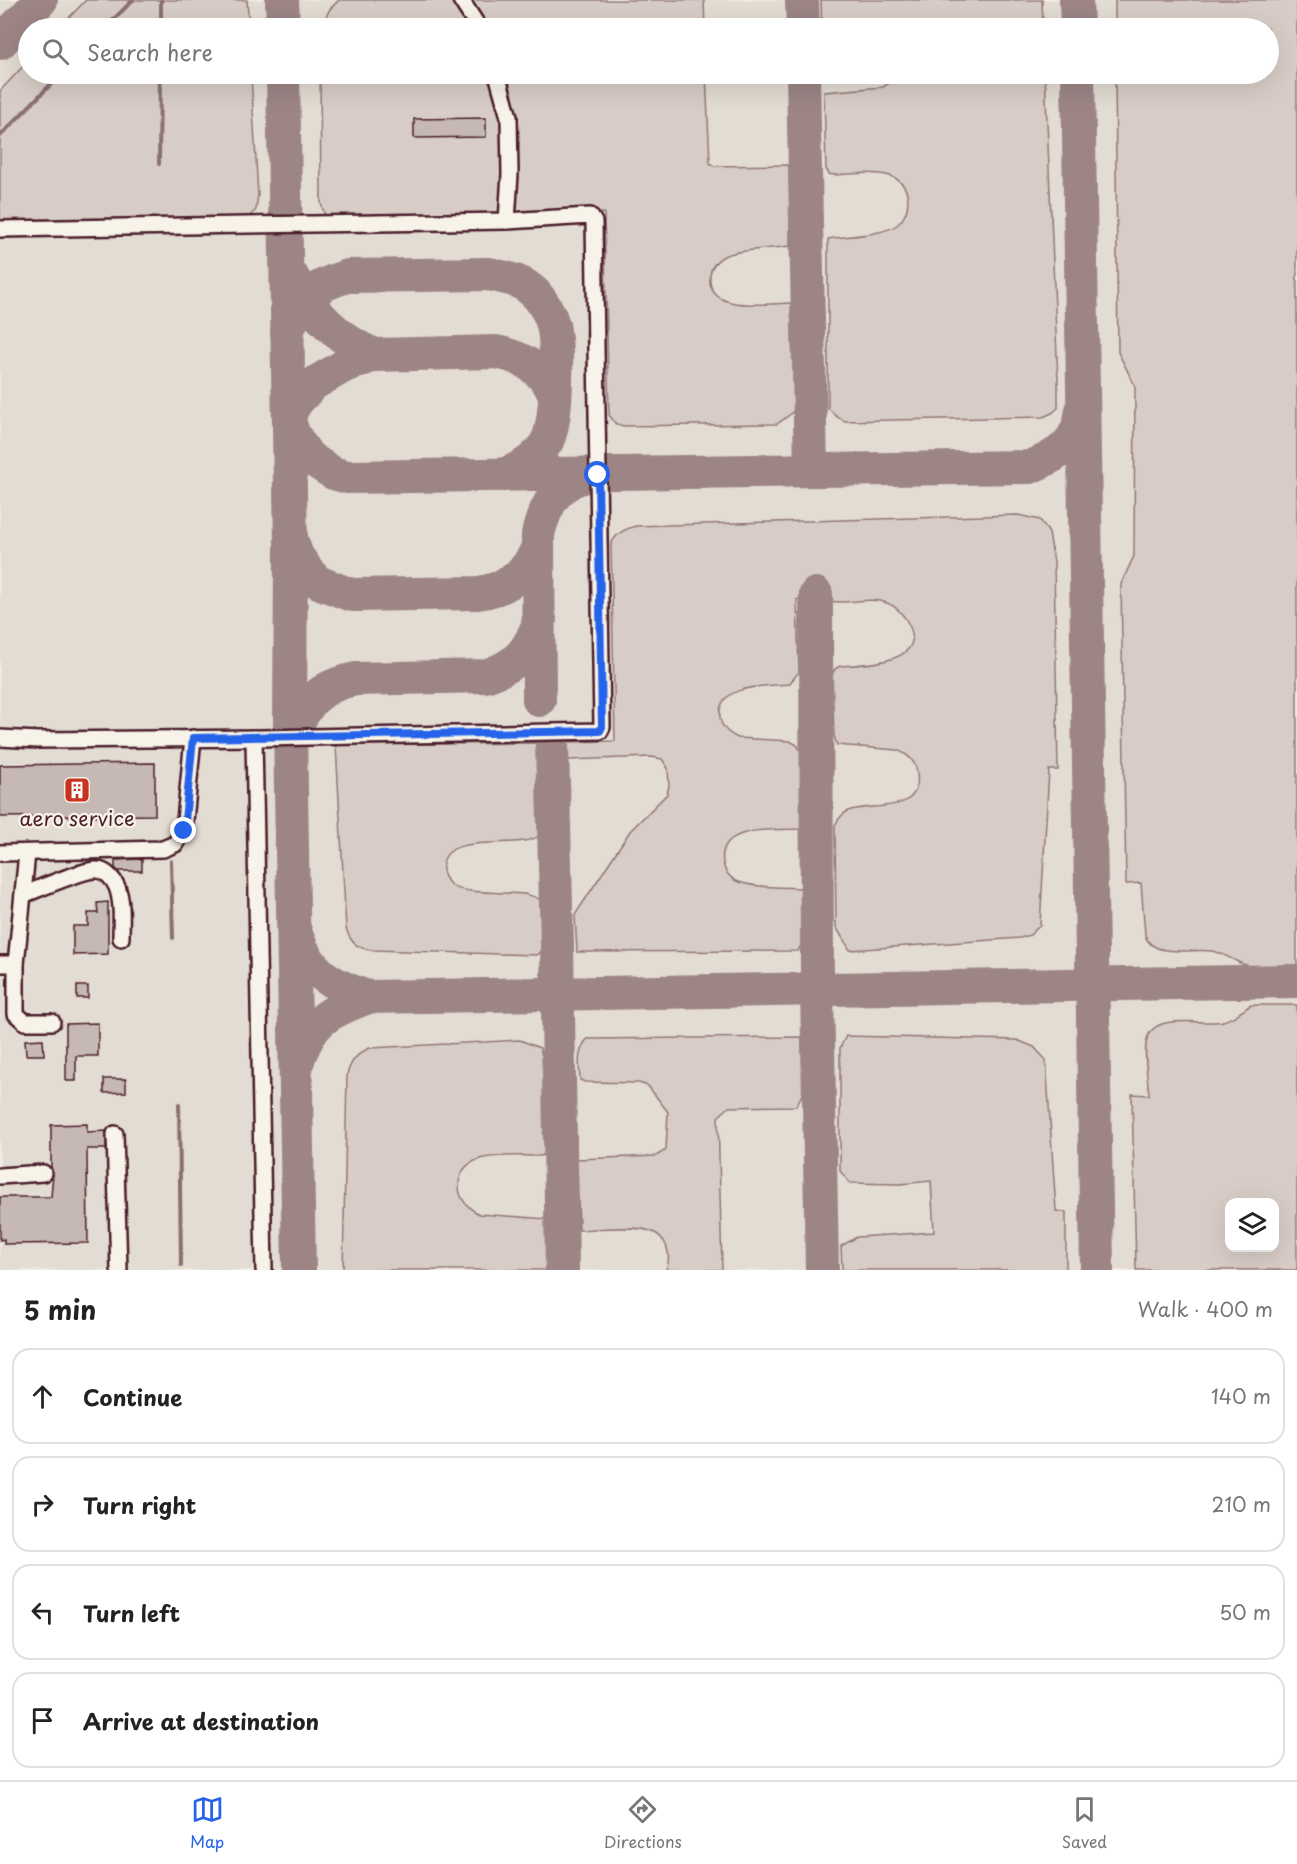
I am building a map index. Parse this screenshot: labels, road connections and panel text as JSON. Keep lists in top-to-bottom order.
{
  "places": {
    "building": ["aero service"]
  },
  "page": {
    "search": "Search here",
    "heading": ["5 min", "Walk · 400 m"],
    "list": [
      ["Continue", "140 m"],
      ["Turn right", "210 m"],
      ["Turn left", "50 m"],
      "Arrive at destination"
    ],
    "nav": ["Map", "Directions", "Saved"]
  }
}
